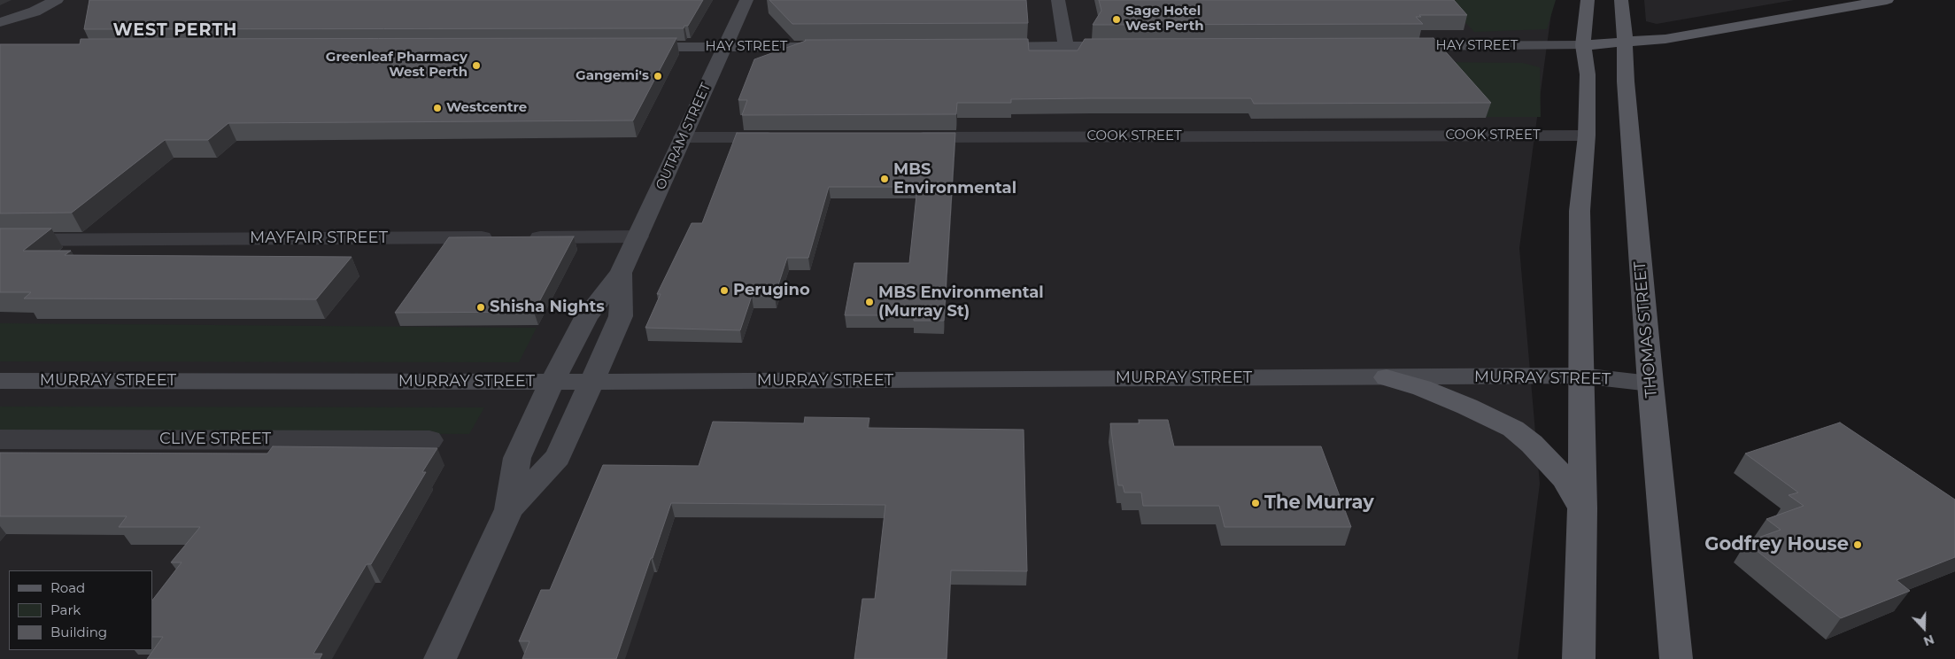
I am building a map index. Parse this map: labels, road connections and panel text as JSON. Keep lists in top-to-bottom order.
{
  "streets": {
    "main road": [
      "HAY STREET",
      "OUTRAM STREET",
      "THOMAS STREET",
      "MURRAY STREET"
    ],
    "street": ["COOK STREET", "MAYFAIR STREET", "CLIVE STREET"]
  },
  "crossings": [
    ["HAY STREET", "OUTRAM STREET"],
    ["HAY STREET", "THOMAS STREET"],
    ["OUTRAM STREET", "MAYFAIR STREET"],
    ["OUTRAM STREET", "MURRAY STREET"],
    ["THOMAS STREET", "MURRAY STREET"]
  ],
  "districts": ["WEST PERTH"],
  "places": [
    "Sage Hotel West Perth",
    "Greenleaf Pharmacy West Perth",
    "Gangemi's",
    "Westcentre",
    "MBS Environmental",
    "Perugino",
    "MBS Environmental (Murray St)",
    "Shisha Nights",
    "The Murray",
    "Godfrey House"
  ],
  "legend": ["Road", "Park", "Building"],
  "north": "bottom"
}
